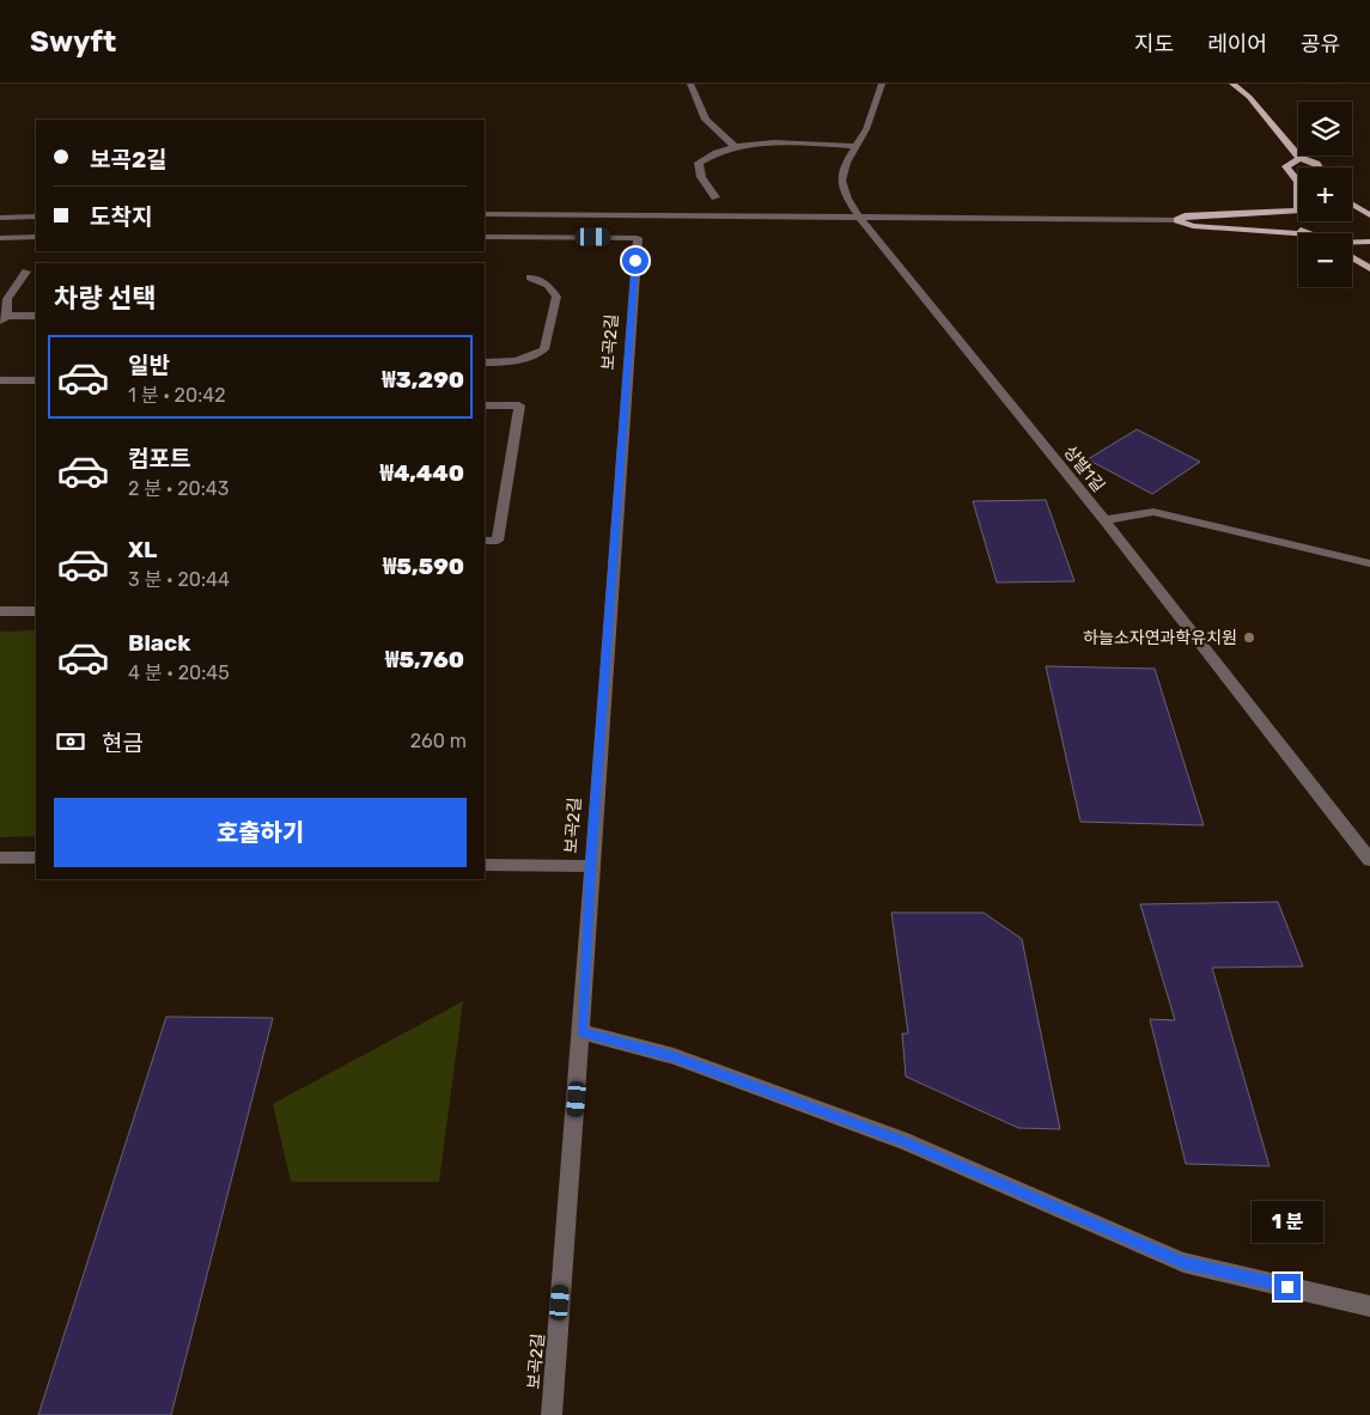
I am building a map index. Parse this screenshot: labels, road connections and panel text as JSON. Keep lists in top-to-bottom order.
{
  "streets": {
    "street": ["보곡2길", "상발1길"]
  },
  "places": ["하늘소자연과학유치원"],
  "page": {
    "header": "Swyft",
    "nav": ["지도", "레이어", "공유"],
    "map_buttons": ["+", "−"],
    "banner": ["보곡2길", "도착지"],
    "heading": "차량 선택",
    "list": [
      {
        "name": "일반",
        "note": "1 분 · 20:42",
        "value": "₩3,290"
      },
      {
        "name": "컴포트",
        "note": "2 분 · 20:43",
        "value": "₩4,440"
      },
      {
        "name": "XL",
        "note": "3 분 · 20:44",
        "value": "₩5,590"
      },
      {
        "name": "Black",
        "note": "4 분 · 20:45",
        "value": "₩5,760"
      }
    ],
    "pay": ["현금", "260 m"],
    "buttons": "호출하기",
    "bubble": "1 분"
  }
}
